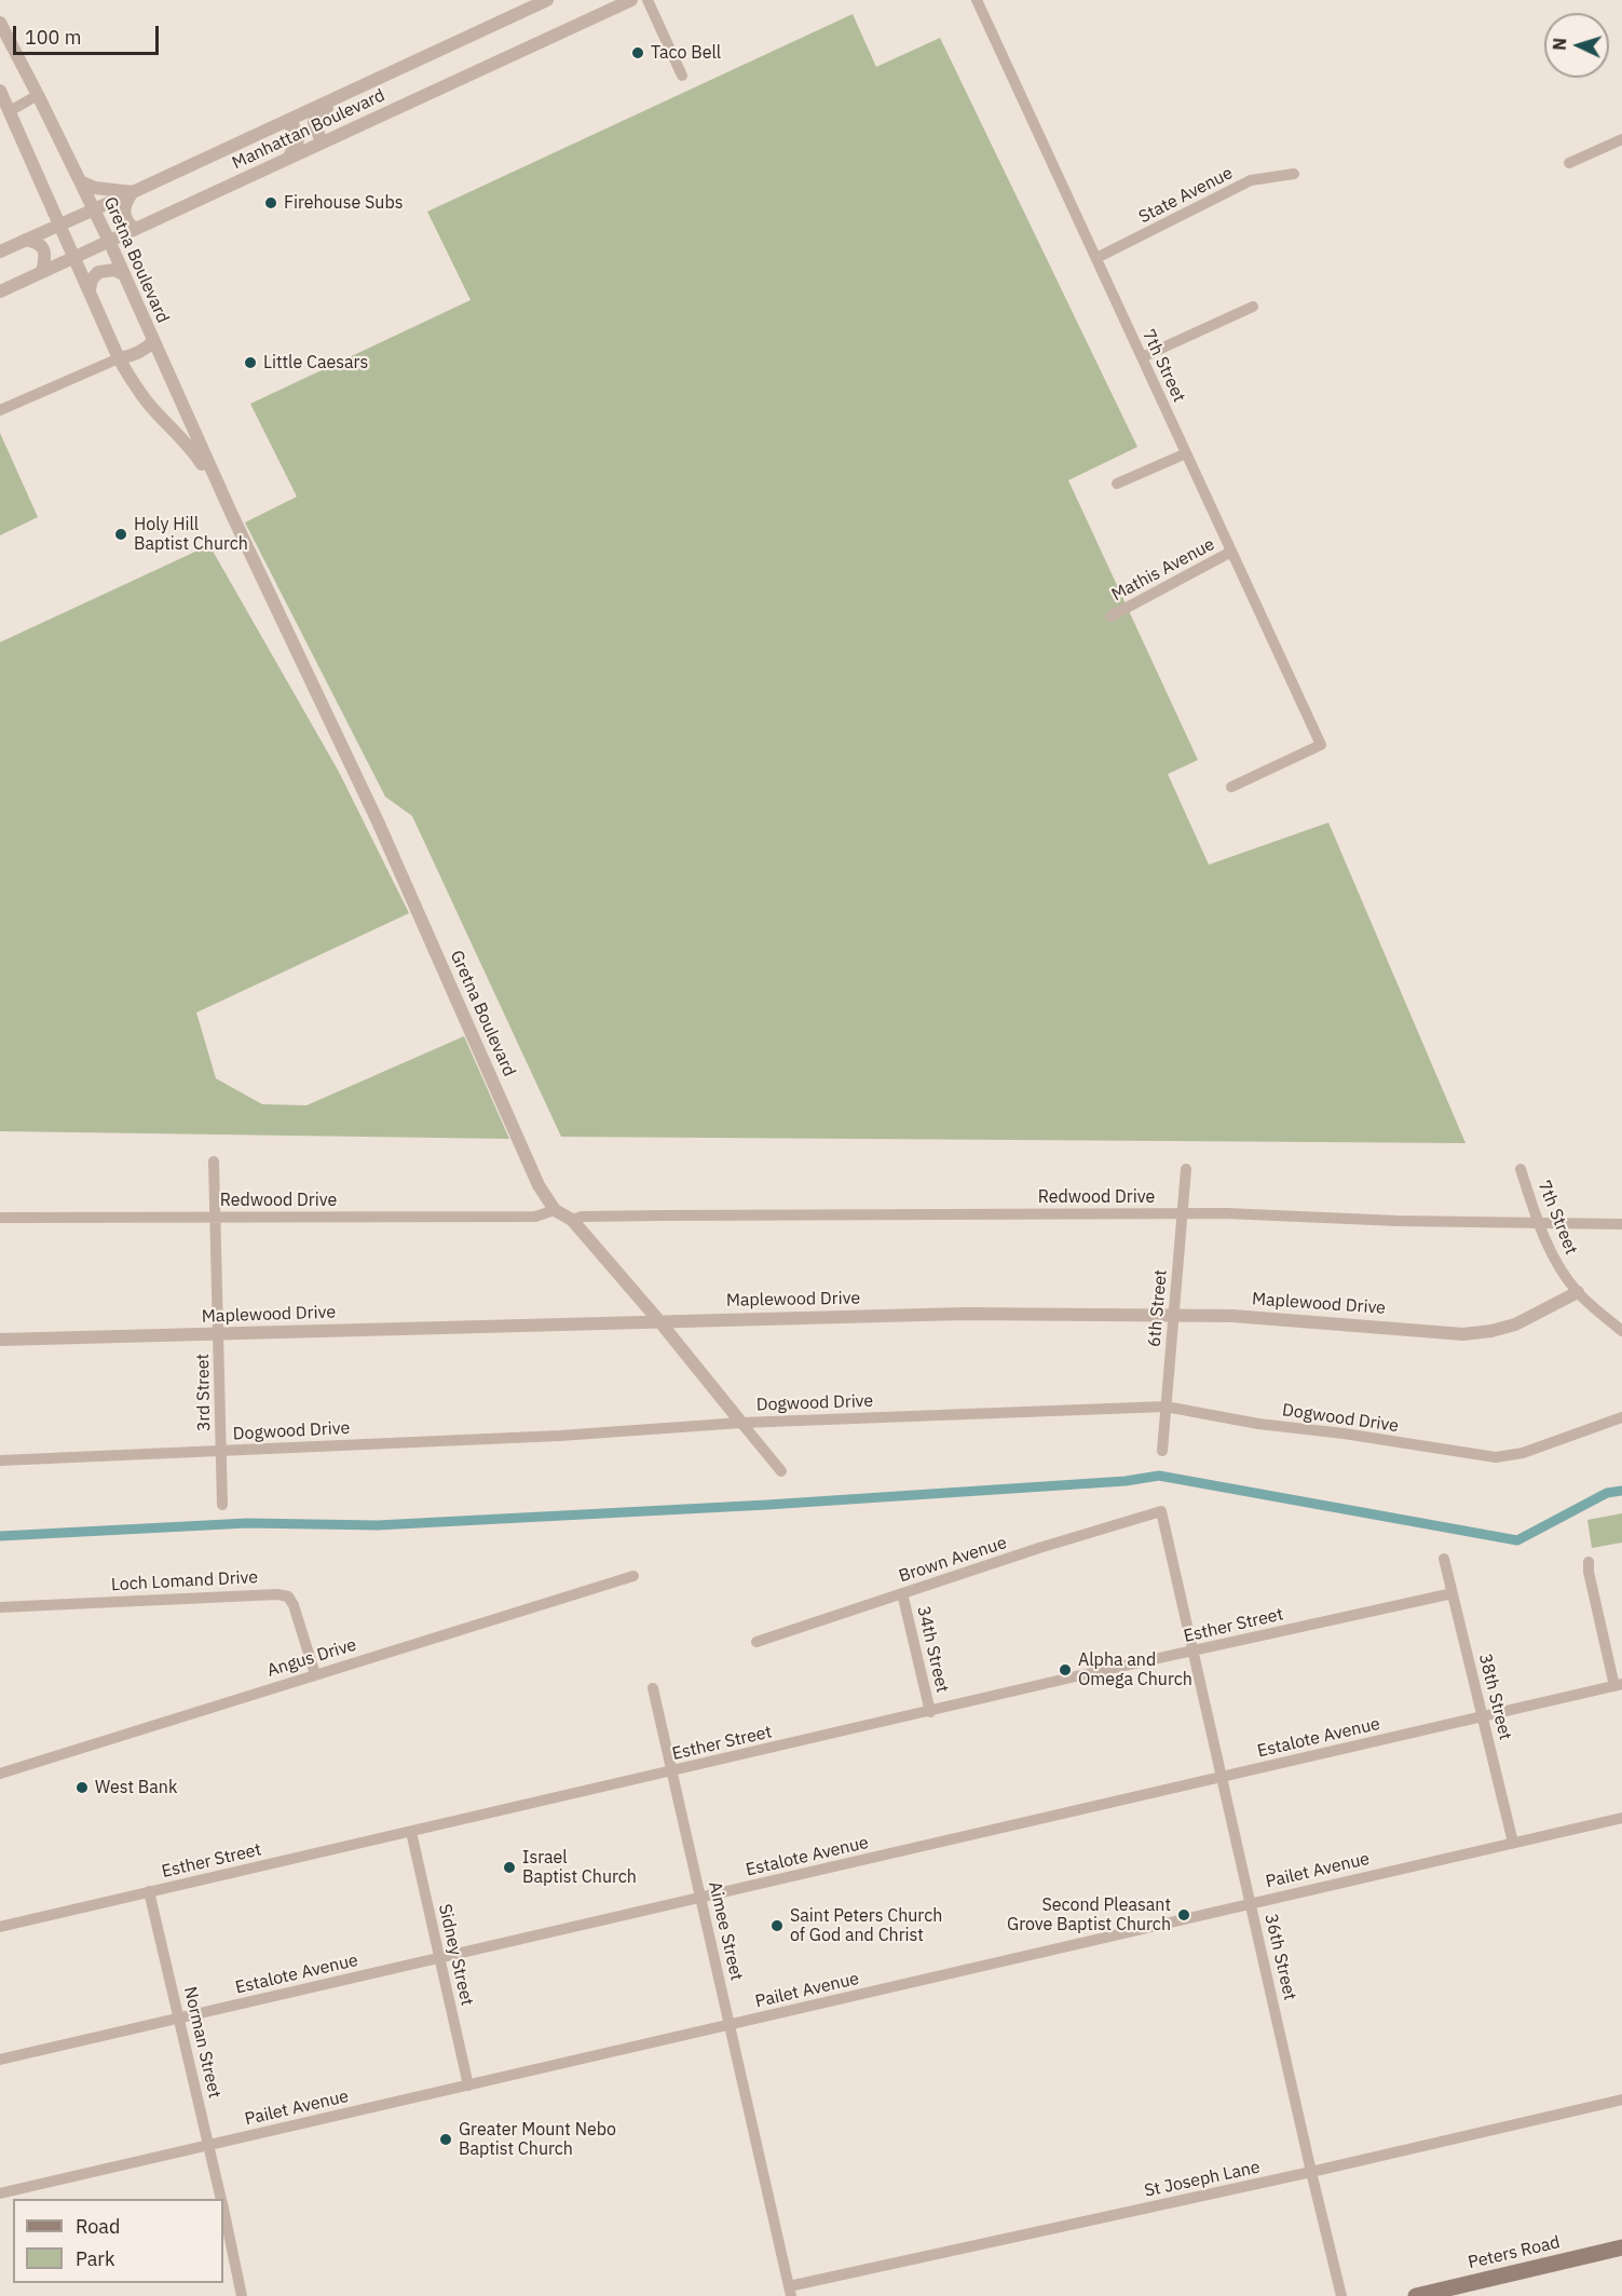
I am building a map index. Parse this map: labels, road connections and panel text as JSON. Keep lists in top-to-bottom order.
{
  "streets": {
    "main road": ["Peters Road"],
    "street": [
      "Manhattan Boulevard",
      "State Avenue",
      "Gretna Boulevard",
      "7th Street",
      "Mathis Avenue",
      "Redwood Drive",
      "Maplewood Drive",
      "6th Street",
      "3rd Street",
      "Dogwood Drive",
      "Brown Avenue",
      "Loch Lomand Drive",
      "Esther Street",
      "34th Street",
      "Angus Drive",
      "38th Street",
      "Estalote Avenue",
      "Pailet Avenue",
      "Aimee Street",
      "Sidney Street",
      "36th Street",
      "Norman Street",
      "St Joseph Lane"
    ]
  },
  "crossings": [
    ["Manhattan Boulevard", "Gretna Boulevard"],
    ["State Avenue", "7th Street"],
    ["Gretna Boulevard", "Redwood Drive"],
    ["Gretna Boulevard", "Maplewood Drive"],
    ["Gretna Boulevard", "Dogwood Drive"],
    ["7th Street", "Mathis Avenue"],
    ["7th Street", "Redwood Drive"],
    ["7th Street", "Maplewood Drive"],
    ["Redwood Drive", "6th Street"],
    ["Redwood Drive", "3rd Street"],
    ["Maplewood Drive", "6th Street"],
    ["Maplewood Drive", "3rd Street"],
    ["6th Street", "Dogwood Drive"],
    ["3rd Street", "Dogwood Drive"],
    ["Brown Avenue", "34th Street"],
    ["Brown Avenue", "36th Street"],
    ["Loch Lomand Drive", "Angus Drive"],
    ["Esther Street", "34th Street"],
    ["Esther Street", "38th Street"],
    ["Esther Street", "Aimee Street"],
    ["Esther Street", "Sidney Street"],
    ["Esther Street", "36th Street"],
    ["Esther Street", "Norman Street"],
    ["38th Street", "Estalote Avenue"],
    ["38th Street", "Pailet Avenue"],
    ["Estalote Avenue", "Aimee Street"],
    ["Estalote Avenue", "Sidney Street"],
    ["Estalote Avenue", "36th Street"],
    ["Estalote Avenue", "Norman Street"],
    ["Pailet Avenue", "Aimee Street"],
    ["Pailet Avenue", "Sidney Street"],
    ["Pailet Avenue", "36th Street"],
    ["Pailet Avenue", "Norman Street"],
    ["Aimee Street", "St Joseph Lane"],
    ["36th Street", "St Joseph Lane"]
  ],
  "places": [
    "Taco Bell",
    "Firehouse Subs",
    "Little Caesars",
    "Holy Hill Baptist Church",
    "Alpha and Omega Church",
    "West Bank",
    "Israel Baptist Church",
    "Second Pleasant Grove Baptist Church",
    "Saint Peters Church of God and Christ",
    "Greater Mount Nebo Baptist Church"
  ],
  "legend": ["Road", "Park"],
  "scale_bar": "100 m",
  "north": "left"
}
